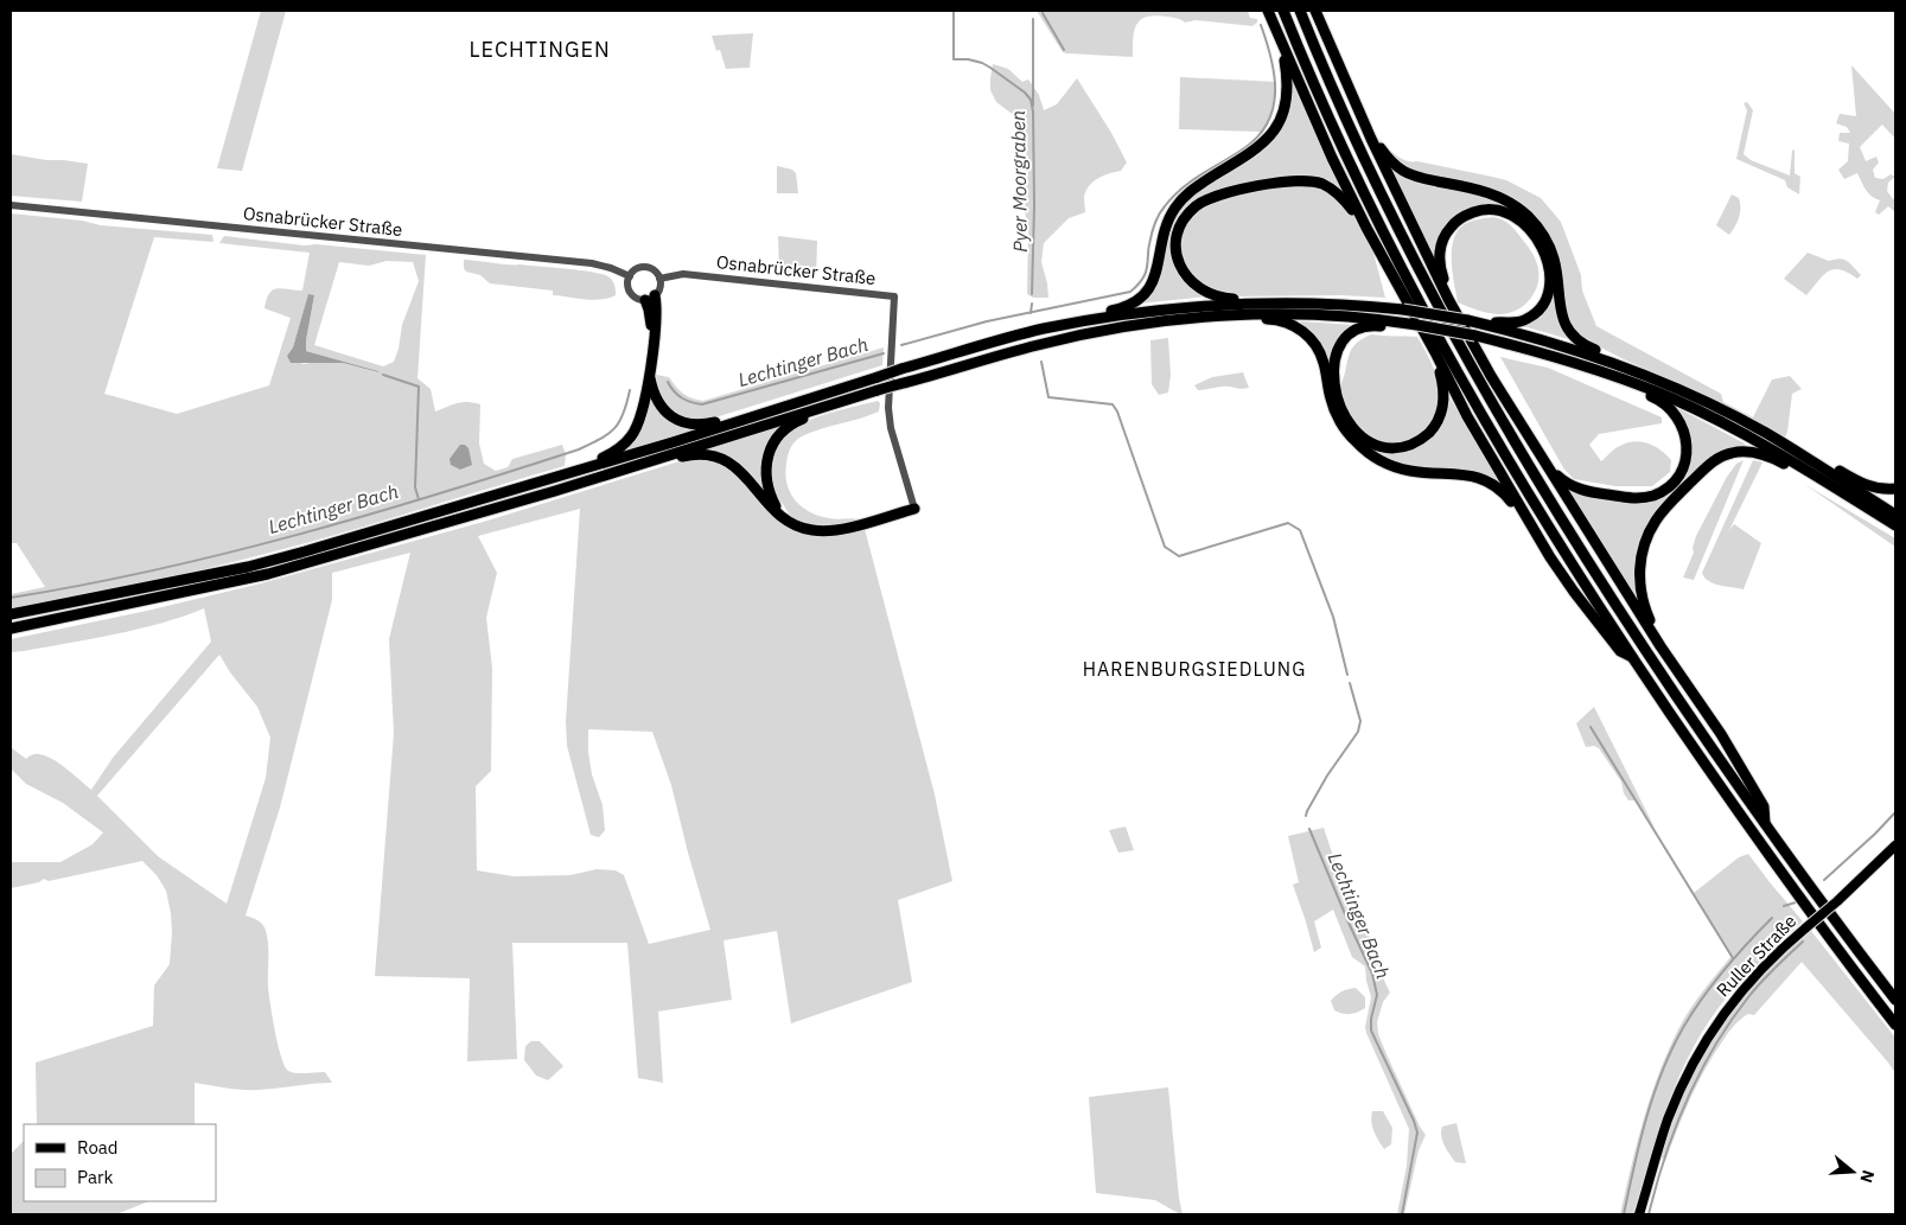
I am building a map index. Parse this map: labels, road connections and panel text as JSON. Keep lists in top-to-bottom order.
{
  "streets": {
    "main road": ["Ruller Straße"],
    "street": ["Osnabrücker Straße"]
  },
  "districts": ["LECHTINGEN", "HARENBURGSIEDLUNG"],
  "water": ["Pyer Moorgraben", "Lechtinger Bach"],
  "legend": ["Road", "Park"],
  "north": "right"
}
